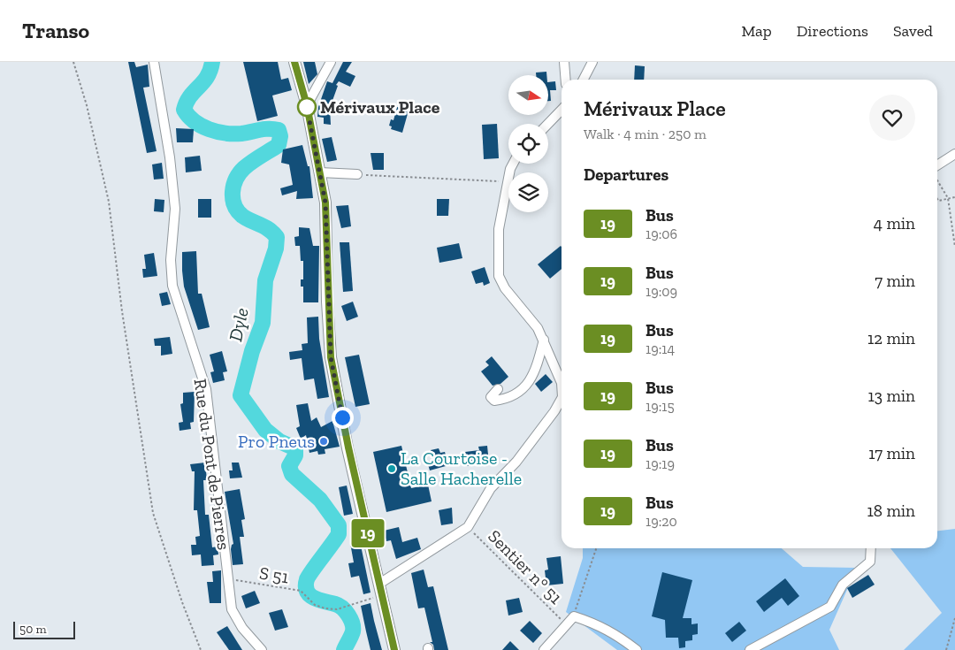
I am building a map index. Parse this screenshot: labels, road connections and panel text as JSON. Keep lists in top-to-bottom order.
{
  "streets": {
    "street": ["Rue du Pont de Pierres"],
    "path": ["Sentier n° 51", "S 51"]
  },
  "crossings": [
    ["Rue du Pont de Pierres", "S 51"]
  ],
  "water": ["Dyle"],
  "places": ["Mérivaux Place", "Pro Pneus", "La Courtoise - Salle Hacherelle"],
  "lines": ["bus line 19"],
  "scale_bar": "50 m",
  "north": "right",
  "page": {
    "header": "Transo",
    "nav": ["Map", "Directions", "Saved"],
    "on_map": "19",
    "heading": [
      ["Mérivaux Place", "Walk · 4 min · 250 m"],
      "Departures"
    ],
    "list": [
      {
        "mark": "19",
        "name": "Bus",
        "note": "19:06",
        "value": "4 min"
      },
      {
        "mark": "19",
        "name": "Bus",
        "note": "19:09",
        "value": "7 min"
      },
      {
        "mark": "19",
        "name": "Bus",
        "note": "19:14",
        "value": "12 min"
      },
      {
        "mark": "19",
        "name": "Bus",
        "note": "19:15",
        "value": "13 min"
      },
      {
        "mark": "19",
        "name": "Bus",
        "note": "19:19",
        "value": "17 min"
      },
      {
        "mark": "19",
        "name": "Bus",
        "note": "19:20",
        "value": "18 min"
      }
    ],
    "scale": "50 m"
  }
}
